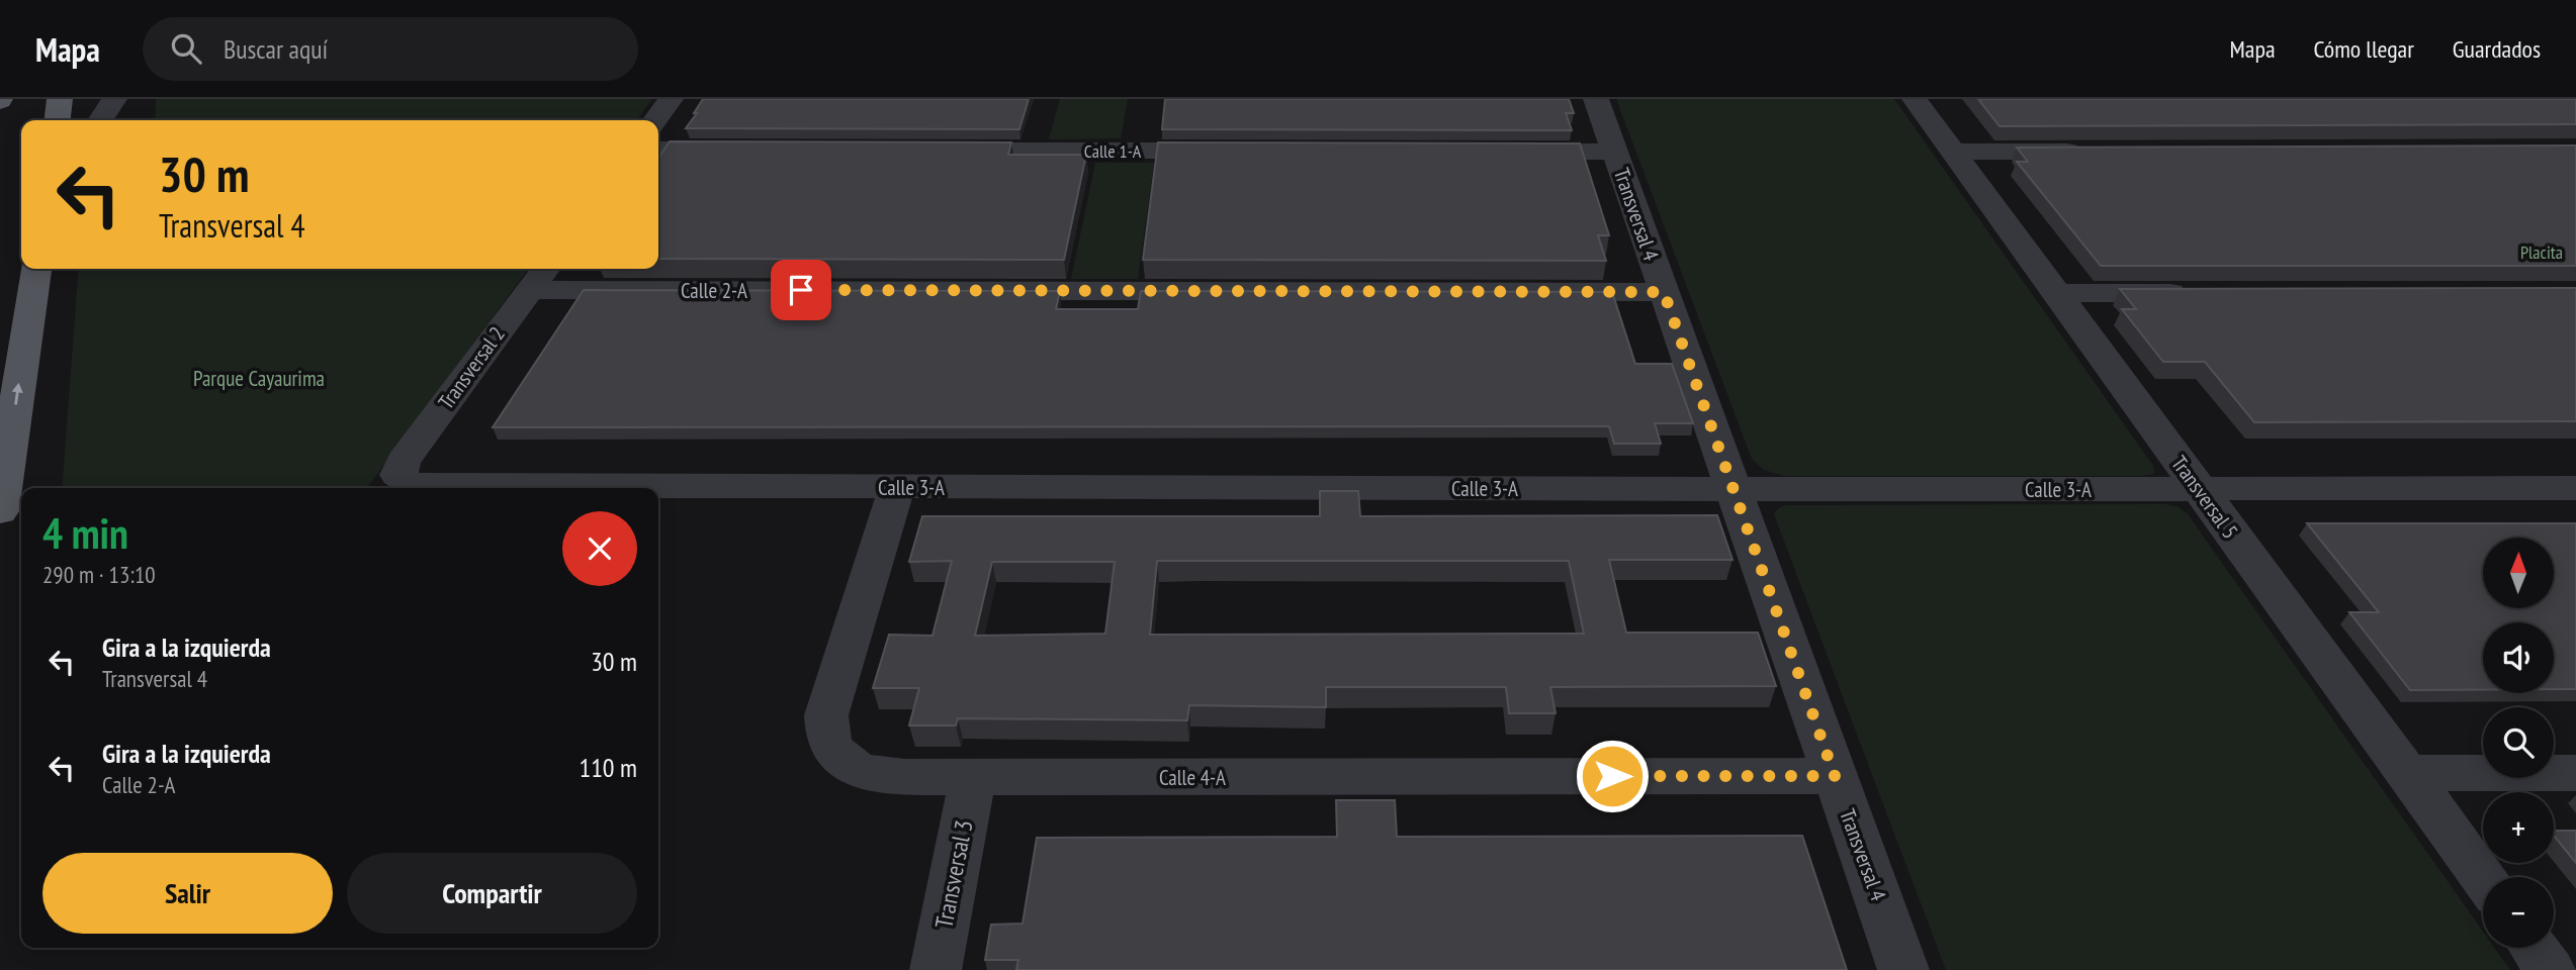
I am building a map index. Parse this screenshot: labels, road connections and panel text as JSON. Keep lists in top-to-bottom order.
{
  "streets": {
    "street": [
      "Calle 1-A",
      "Transversal 4",
      "Calle 2-A",
      "Transversal 2",
      "Calle 3-A",
      "Transversal 5",
      "Calle 4-A",
      "Transversal 3"
    ]
  },
  "crossings": [
    ["Transversal 4", "Calle 2-A"],
    ["Transversal 4", "Calle 3-A"],
    ["Transversal 4", "Calle 4-A"],
    ["Calle 2-A", "Transversal 2"],
    ["Transversal 2", "Calle 3-A"],
    ["Calle 3-A", "Transversal 5"],
    ["Calle 3-A", "Calle 4-A"],
    ["Calle 4-A", "Transversal 3"]
  ],
  "parks": ["Placita", "Parque Cayaurima"],
  "north": "top",
  "page": {
    "header": "Mapa",
    "search": "Buscar aquí",
    "nav": ["Mapa", "Cómo llegar", "Guardados"],
    "turn": ["30 m", "Transversal 4"],
    "heading": ["4 min", "290 m · 13:10"],
    "map_buttons": ["+", "−"],
    "list": [
      {
        "name": "Gira a la izquierda",
        "note": "Transversal 4",
        "value": "30 m"
      },
      {
        "name": "Gira a la izquierda",
        "note": "Calle 2-A",
        "value": "110 m"
      }
    ],
    "buttons": ["Salir", "Compartir"]
  }
}
